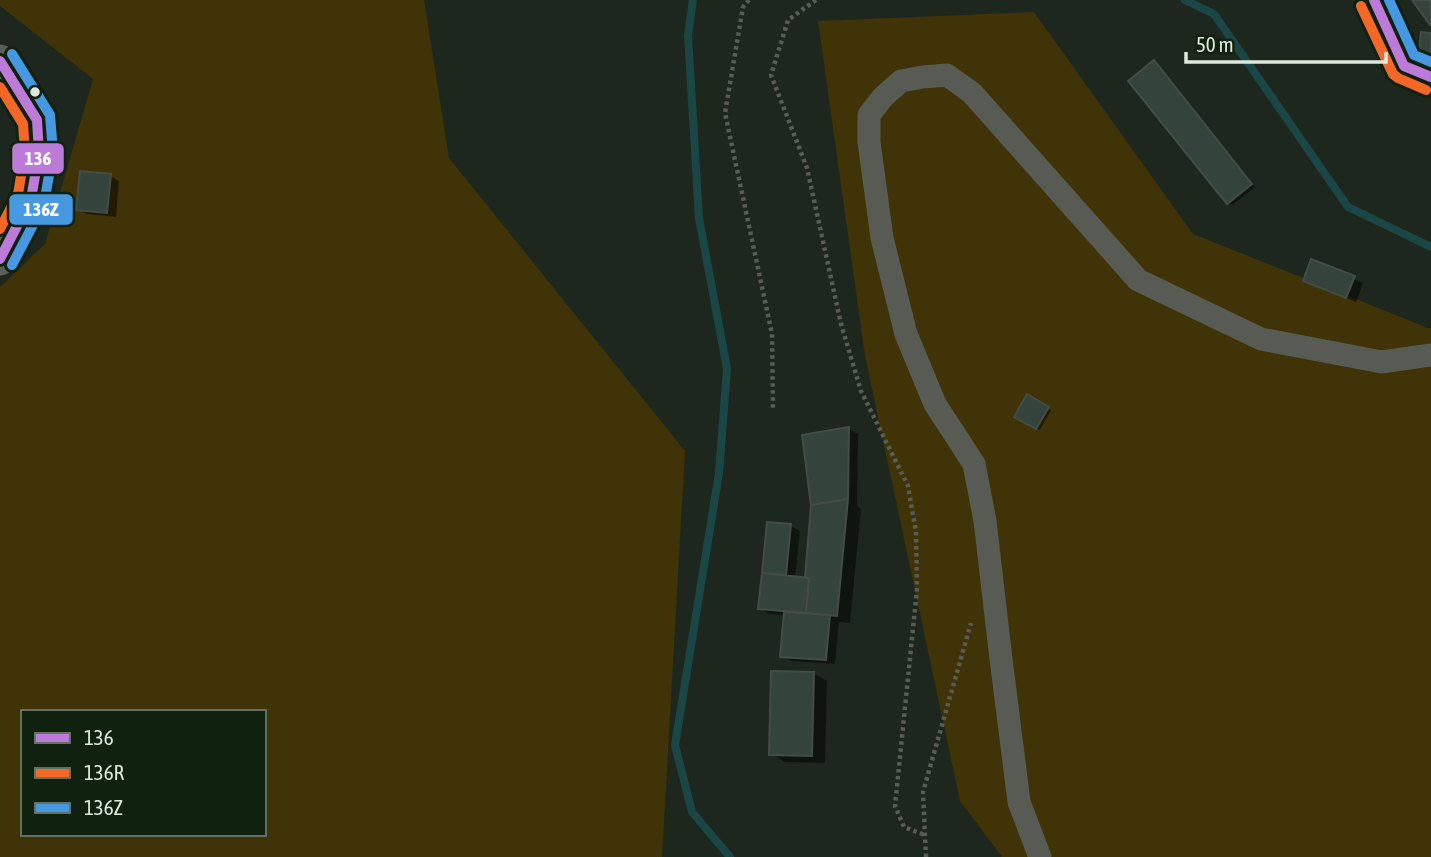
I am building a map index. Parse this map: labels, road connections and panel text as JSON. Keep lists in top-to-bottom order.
{
  "lines": ["transit line 136", "transit line 136Z", "transit line 136R"],
  "legend": ["136", "136R", "136Z"],
  "scale_bar": "50 m"
}
